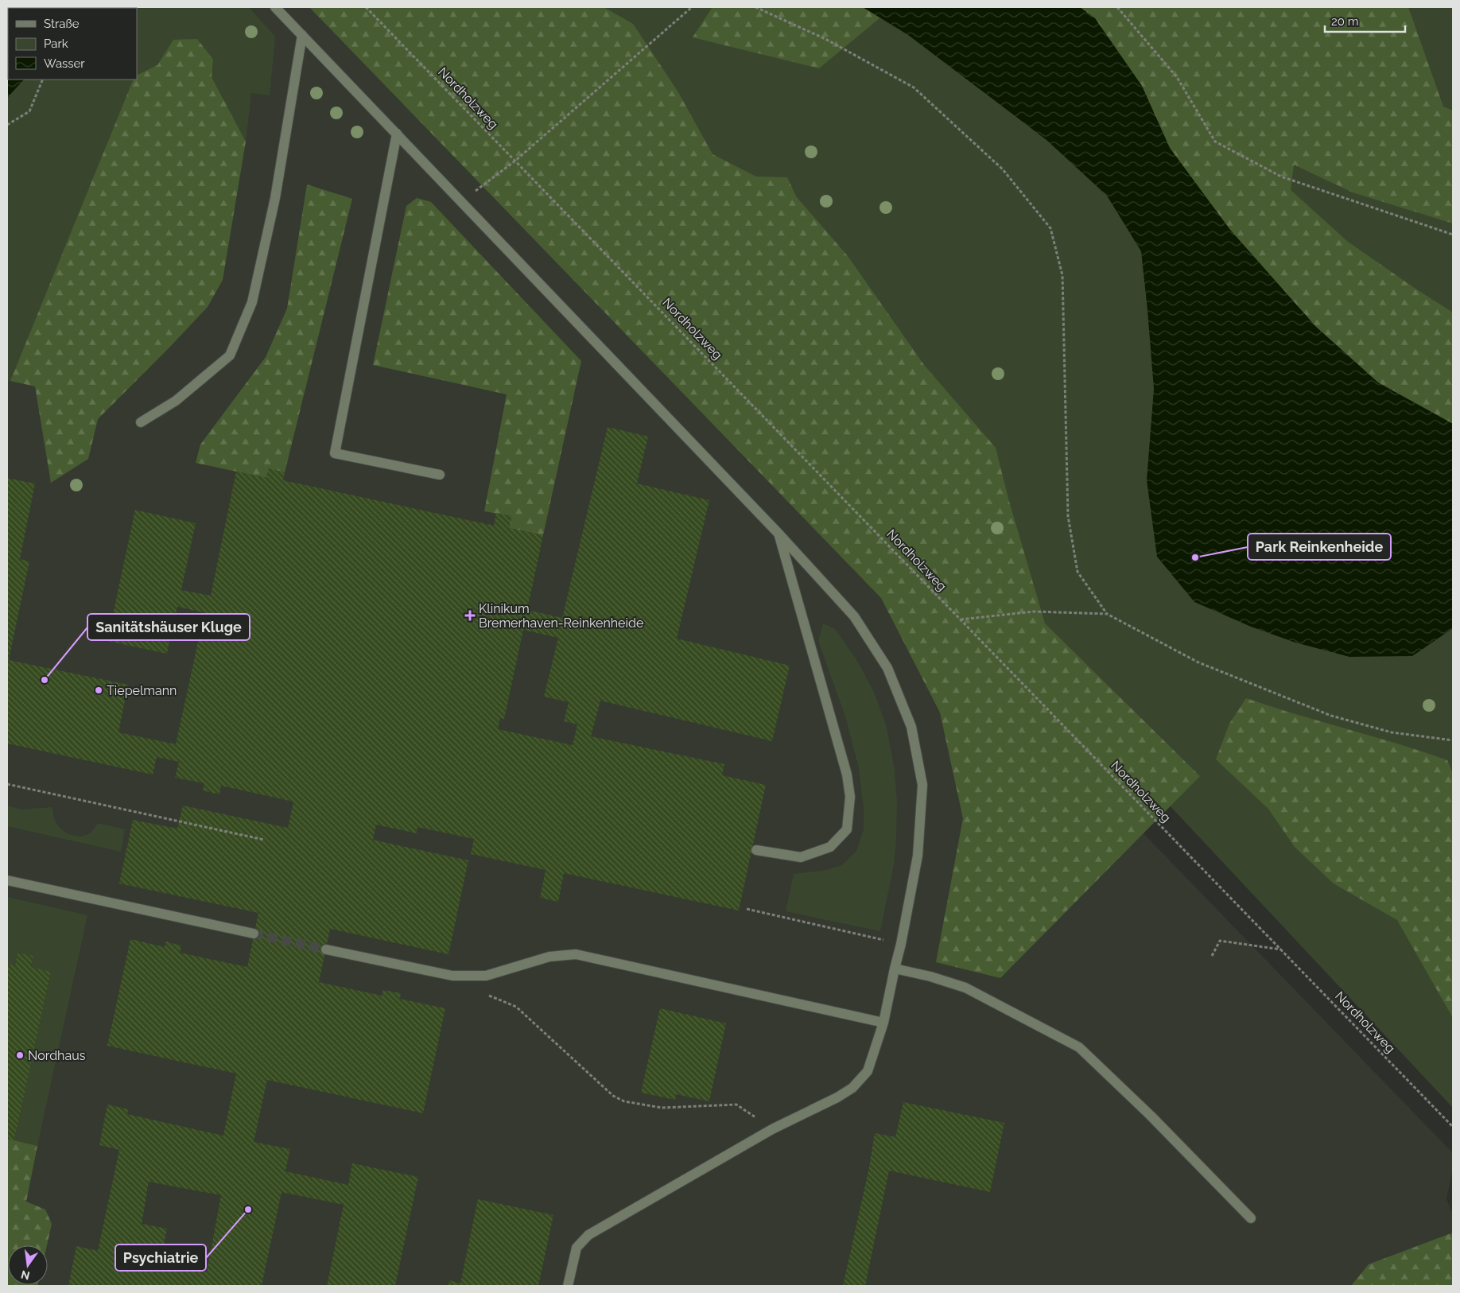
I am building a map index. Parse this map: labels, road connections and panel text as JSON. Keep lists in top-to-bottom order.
{
  "streets": {
    "path": ["Nordholzweg"]
  },
  "places": {
    "other": [
      "Park Reinkenheide",
      "Sanitätshäuser Kluge",
      "Tiepelmann",
      "Nordhaus",
      "Psychiatrie"
    ],
    "health": ["Klinikum Bremerhaven-Reinkenheide"]
  },
  "legend": ["Straße", "Park", "Wasser"],
  "scale_bar": "20 m",
  "north": "bottom"
}
